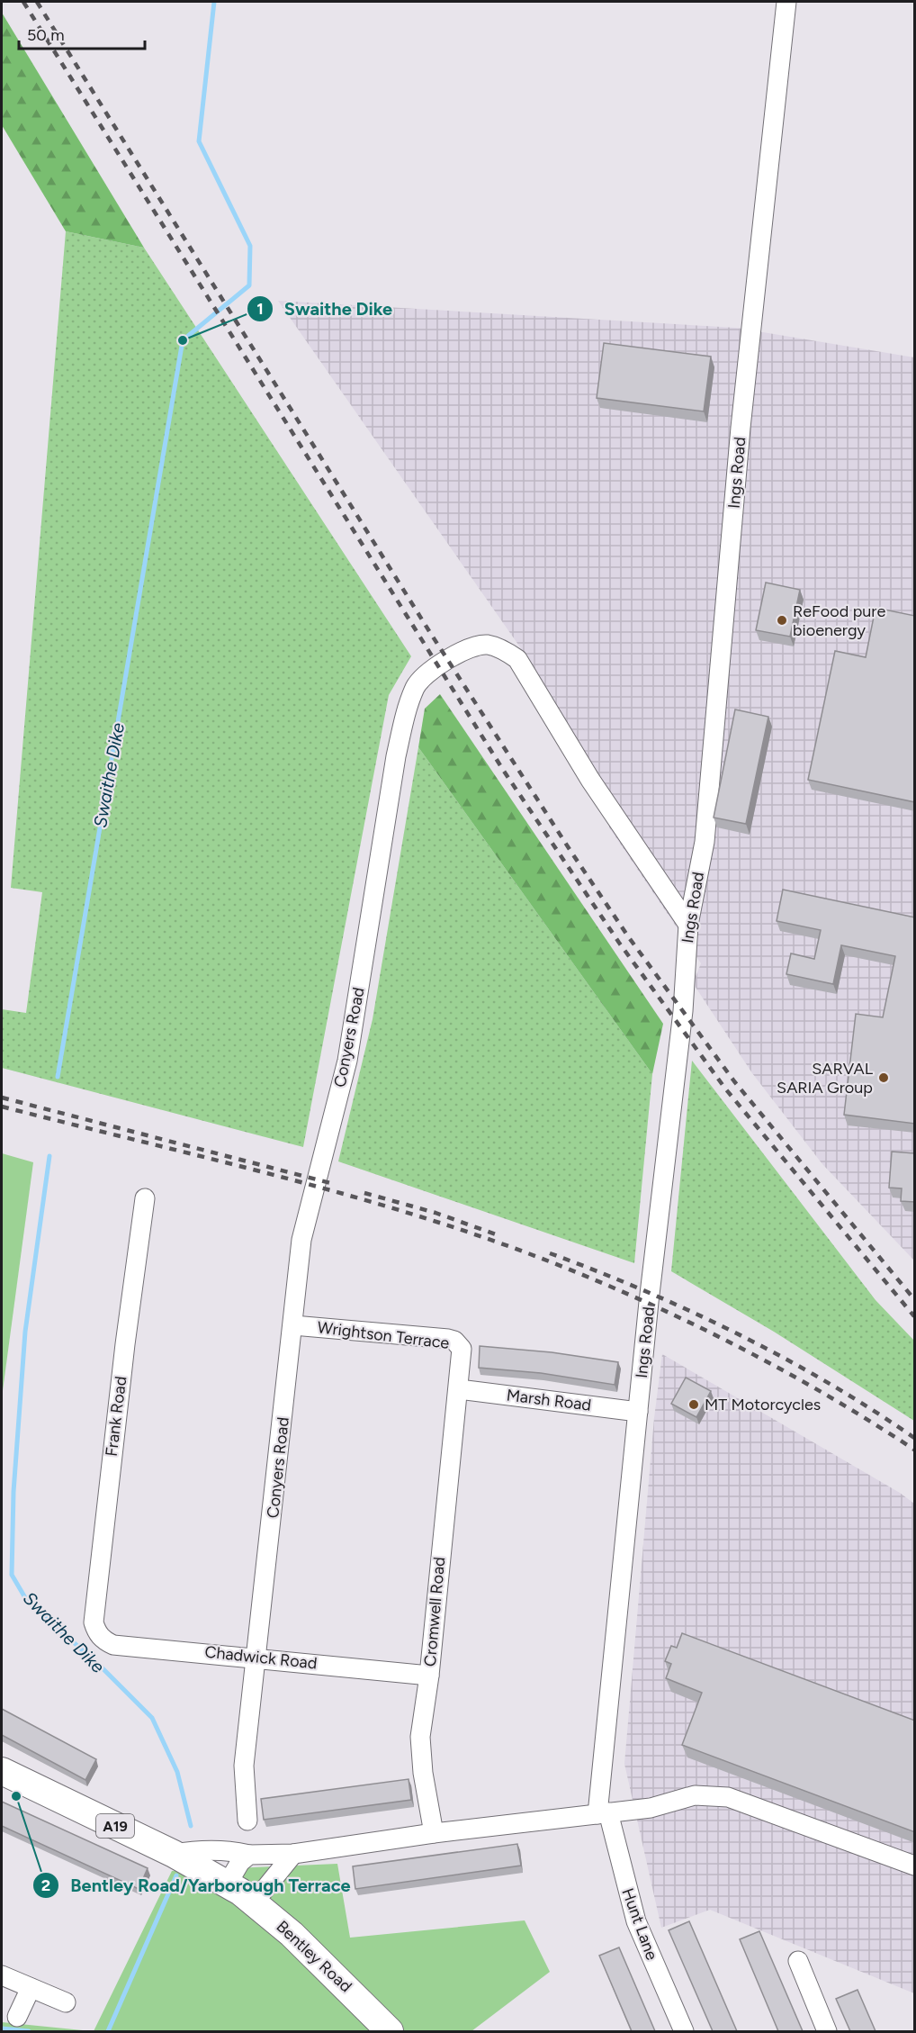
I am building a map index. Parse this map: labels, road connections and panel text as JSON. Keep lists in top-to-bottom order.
{
  "streets": {
    "highway": ["A19", "Bentley Road"],
    "street": [
      "Ings Road",
      "Conyers Road",
      "Wrightson Terrace",
      "Marsh Road",
      "Frank Road",
      "Cromwell Road",
      "Chadwick Road",
      "Hunt Lane"
    ]
  },
  "crossings": [
    ["Ings Road", "Conyers Road"],
    ["Ings Road", "Marsh Road"],
    ["Ings Road", "Hunt Lane"],
    ["Conyers Road", "Wrightson Terrace"],
    ["Conyers Road", "Chadwick Road"],
    ["Wrightson Terrace", "Marsh Road"],
    ["Wrightson Terrace", "Cromwell Road"],
    ["Marsh Road", "Cromwell Road"],
    ["Frank Road", "Chadwick Road"],
    ["Cromwell Road", "Chadwick Road"]
  ],
  "water": ["Swaithe Dike"],
  "places": [
    "Swaithe Dike",
    "ReFood pure bioenergy",
    "SARVAL SARIA Group",
    "MT Motorcycles",
    "Bentley Road/Yarborough Terrace"
  ],
  "scale_bar": "50 m"
}
